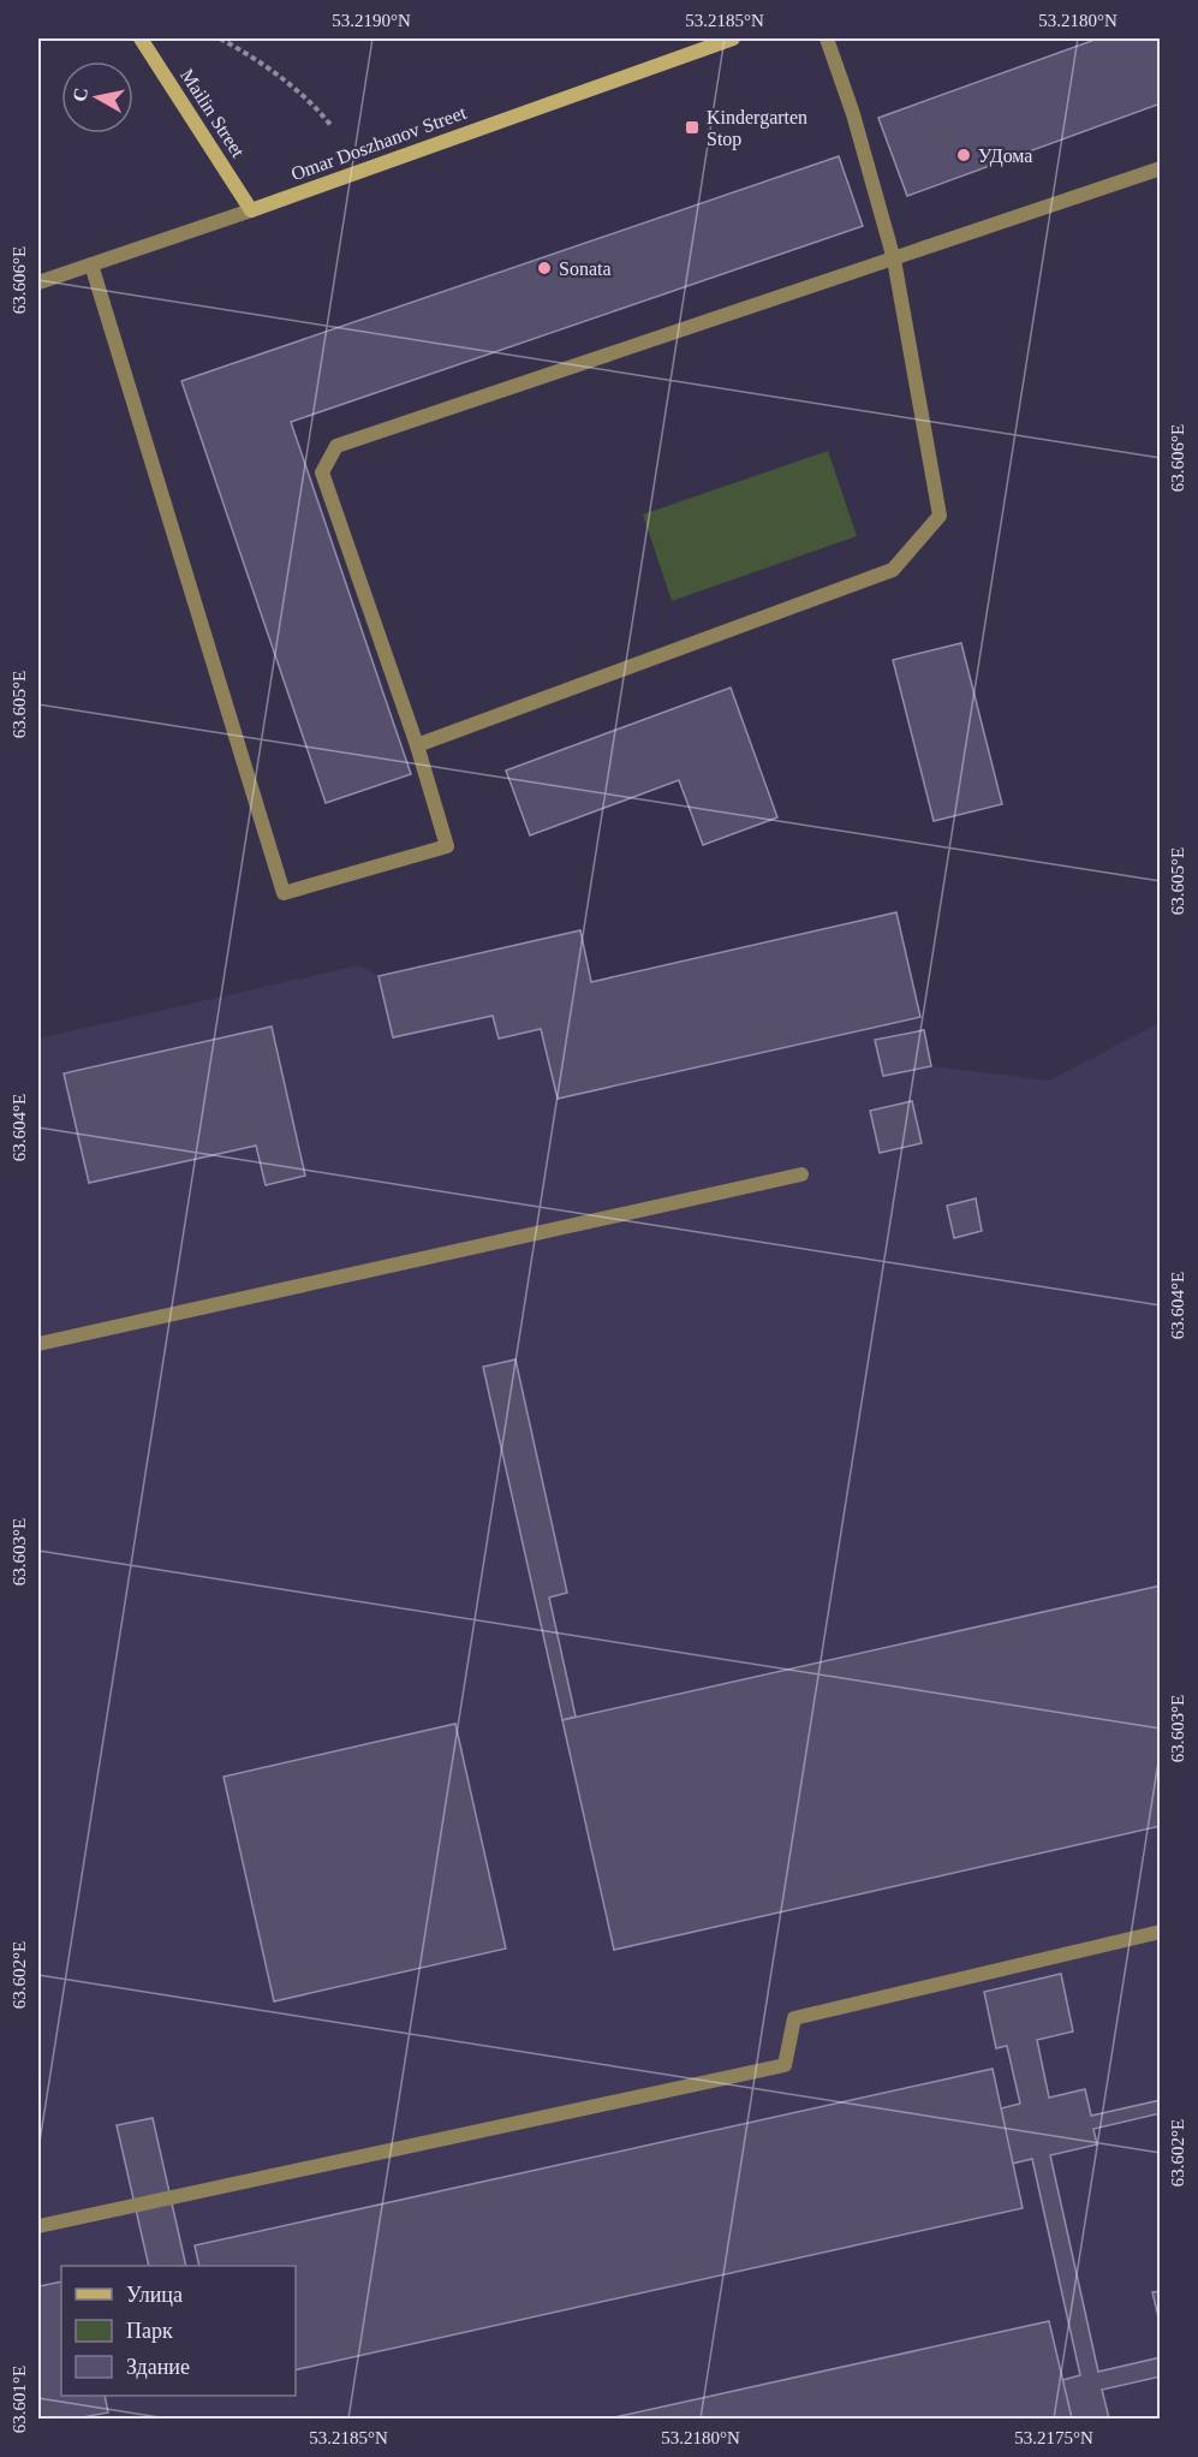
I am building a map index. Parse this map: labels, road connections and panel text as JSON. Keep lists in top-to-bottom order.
{
  "streets": {
    "main road": ["Mailin Street", "Omar Doszhanov Street"]
  },
  "crossings": [
    ["Mailin Street", "Omar Doszhanov Street"]
  ],
  "places": {
    "transit": ["Kindergarten Stop"],
    "other": ["УДома", "Sonata"]
  },
  "legend": ["Улица", "Парк", "Здание"],
  "north": "left",
  "coordinates": [
    "53.2190°N",
    "53.2185°N",
    "53.2180°N",
    "63.606°E",
    "63.605°E",
    "63.604°E",
    "63.603°E",
    "63.602°E",
    "63.601°E",
    "53.2175°N"
  ]
}
